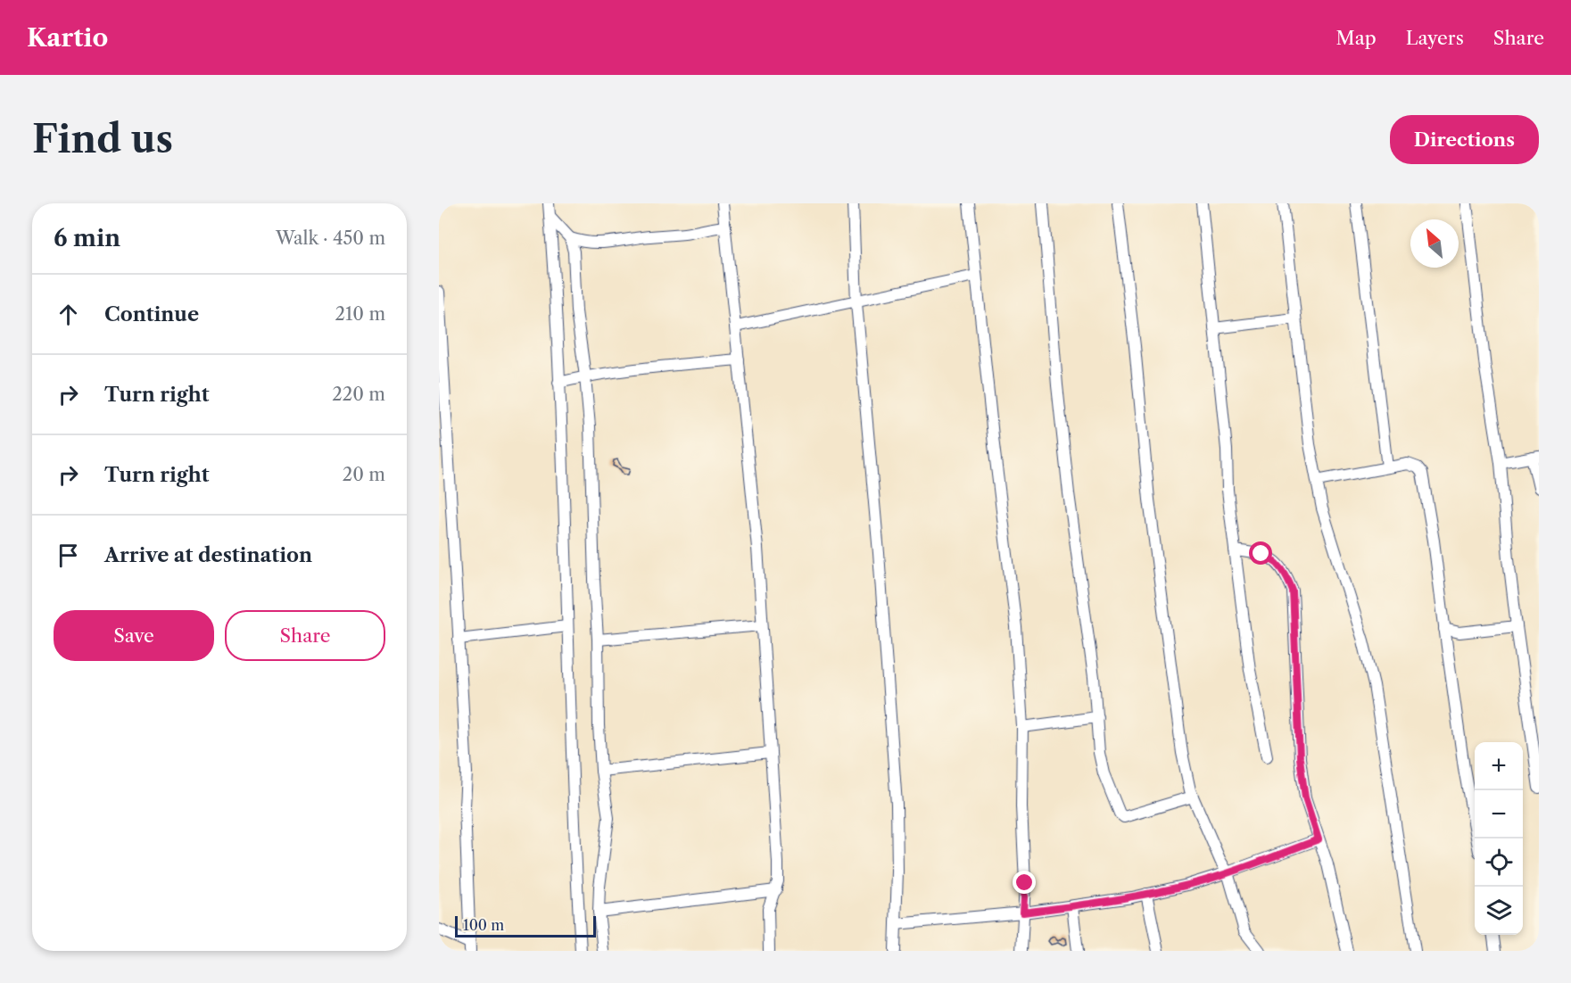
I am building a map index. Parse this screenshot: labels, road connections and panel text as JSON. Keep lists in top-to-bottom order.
{
  "scale_bar": "100 m",
  "north": "top left",
  "page": {
    "header": "Kartio",
    "nav": ["Map", "Layers", "Share"],
    "buttons": [
      "Directions",
      ["Save", "Share"]
    ],
    "title": "Find us",
    "heading": ["6 min", "Walk · 450 m"],
    "list": [
      ["Continue", "210 m"],
      ["Turn right", "220 m"],
      ["Turn right", "20 m"],
      "Arrive at destination"
    ],
    "map_buttons": ["+", "−"],
    "scale": "100 m"
  }
}
